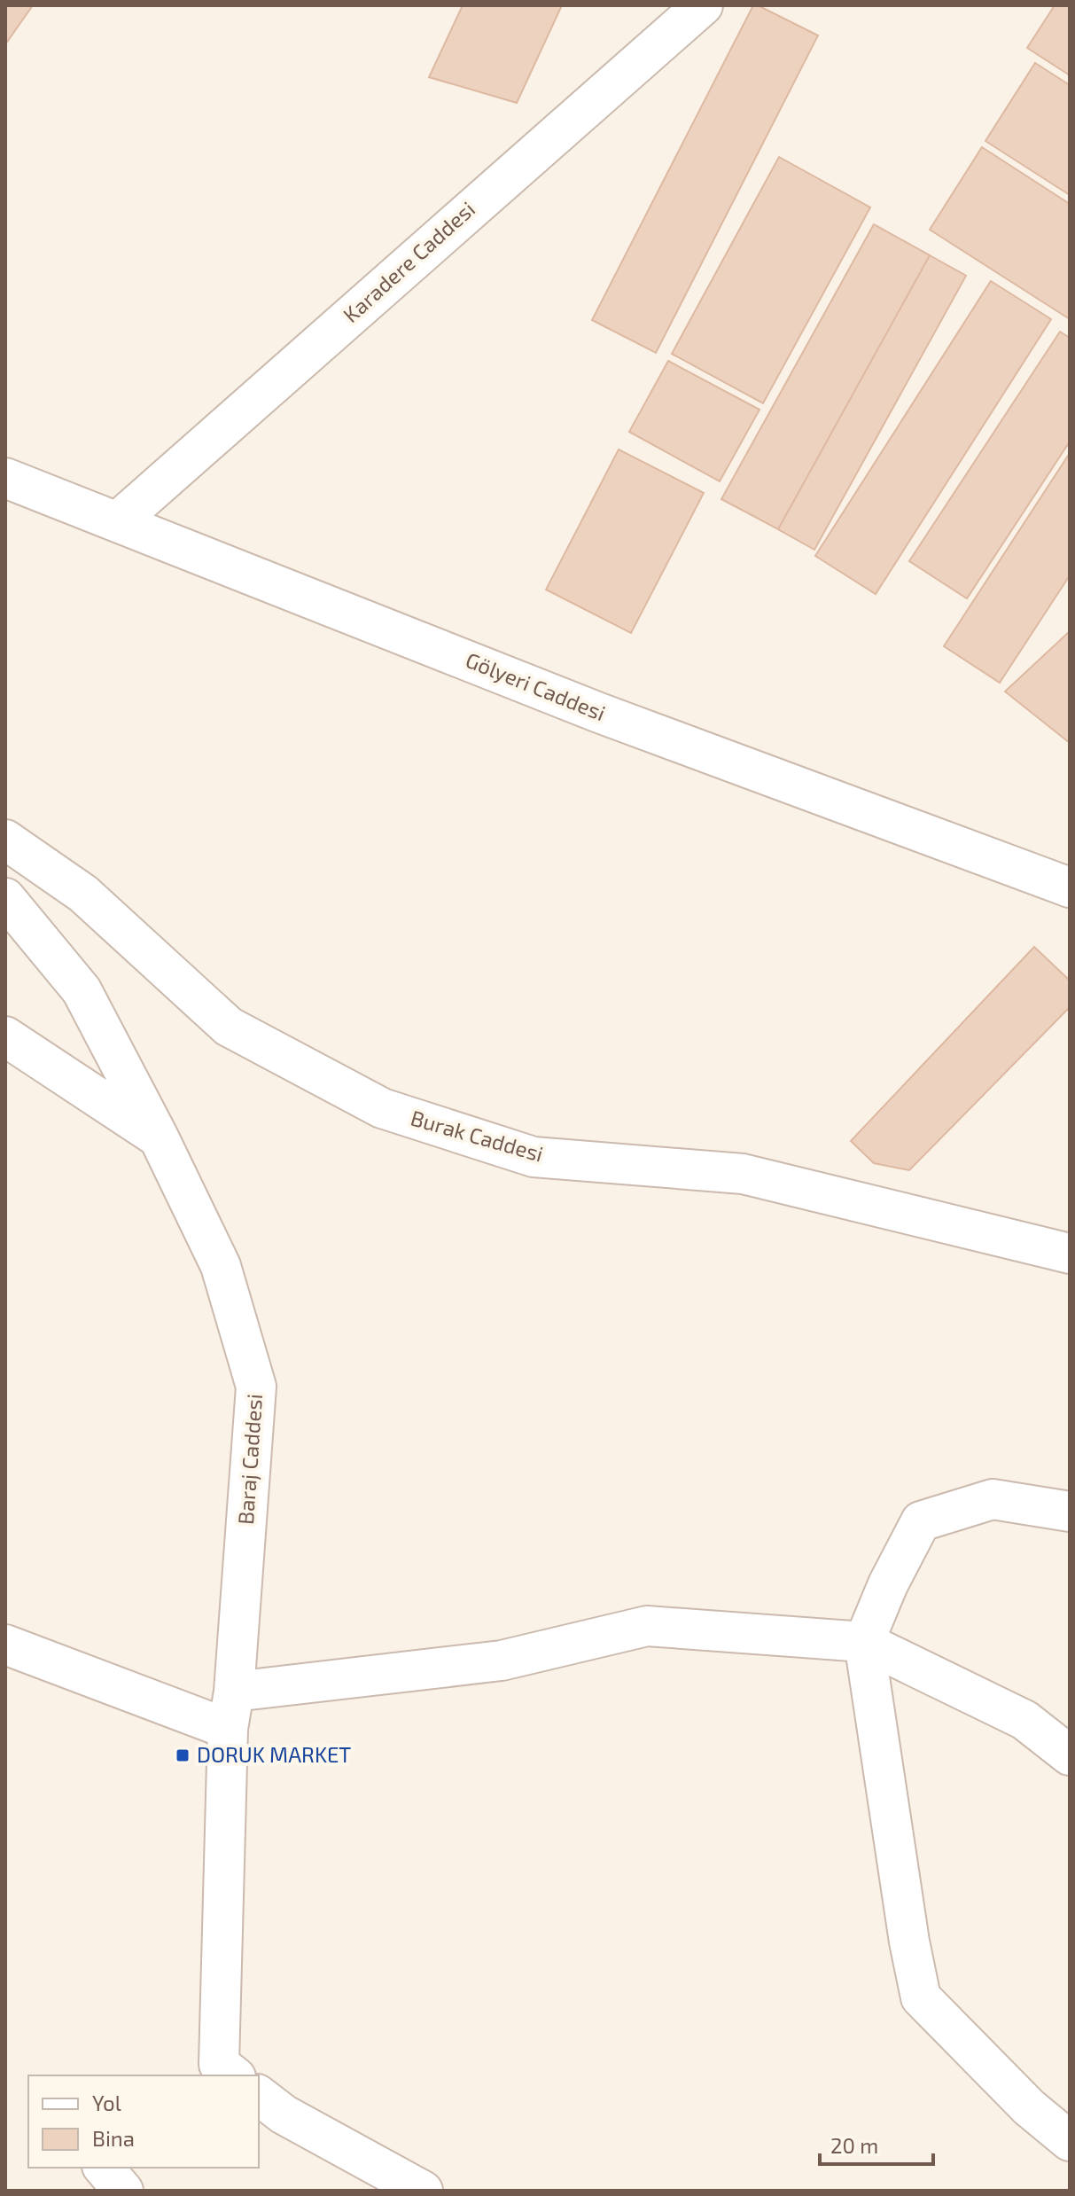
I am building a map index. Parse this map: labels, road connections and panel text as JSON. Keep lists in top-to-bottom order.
{
  "streets": {
    "street": [
      "Karadere Caddesi",
      "Gölyeri Caddesi",
      "Burak Caddesi",
      "Baraj Caddesi"
    ]
  },
  "crossings": [
    ["Karadere Caddesi", "Gölyeri Caddesi"]
  ],
  "places": {
    "transit": ["DORUK MARKET"]
  },
  "legend": ["Yol", "Bina"],
  "scale_bar": "20 m"
}
